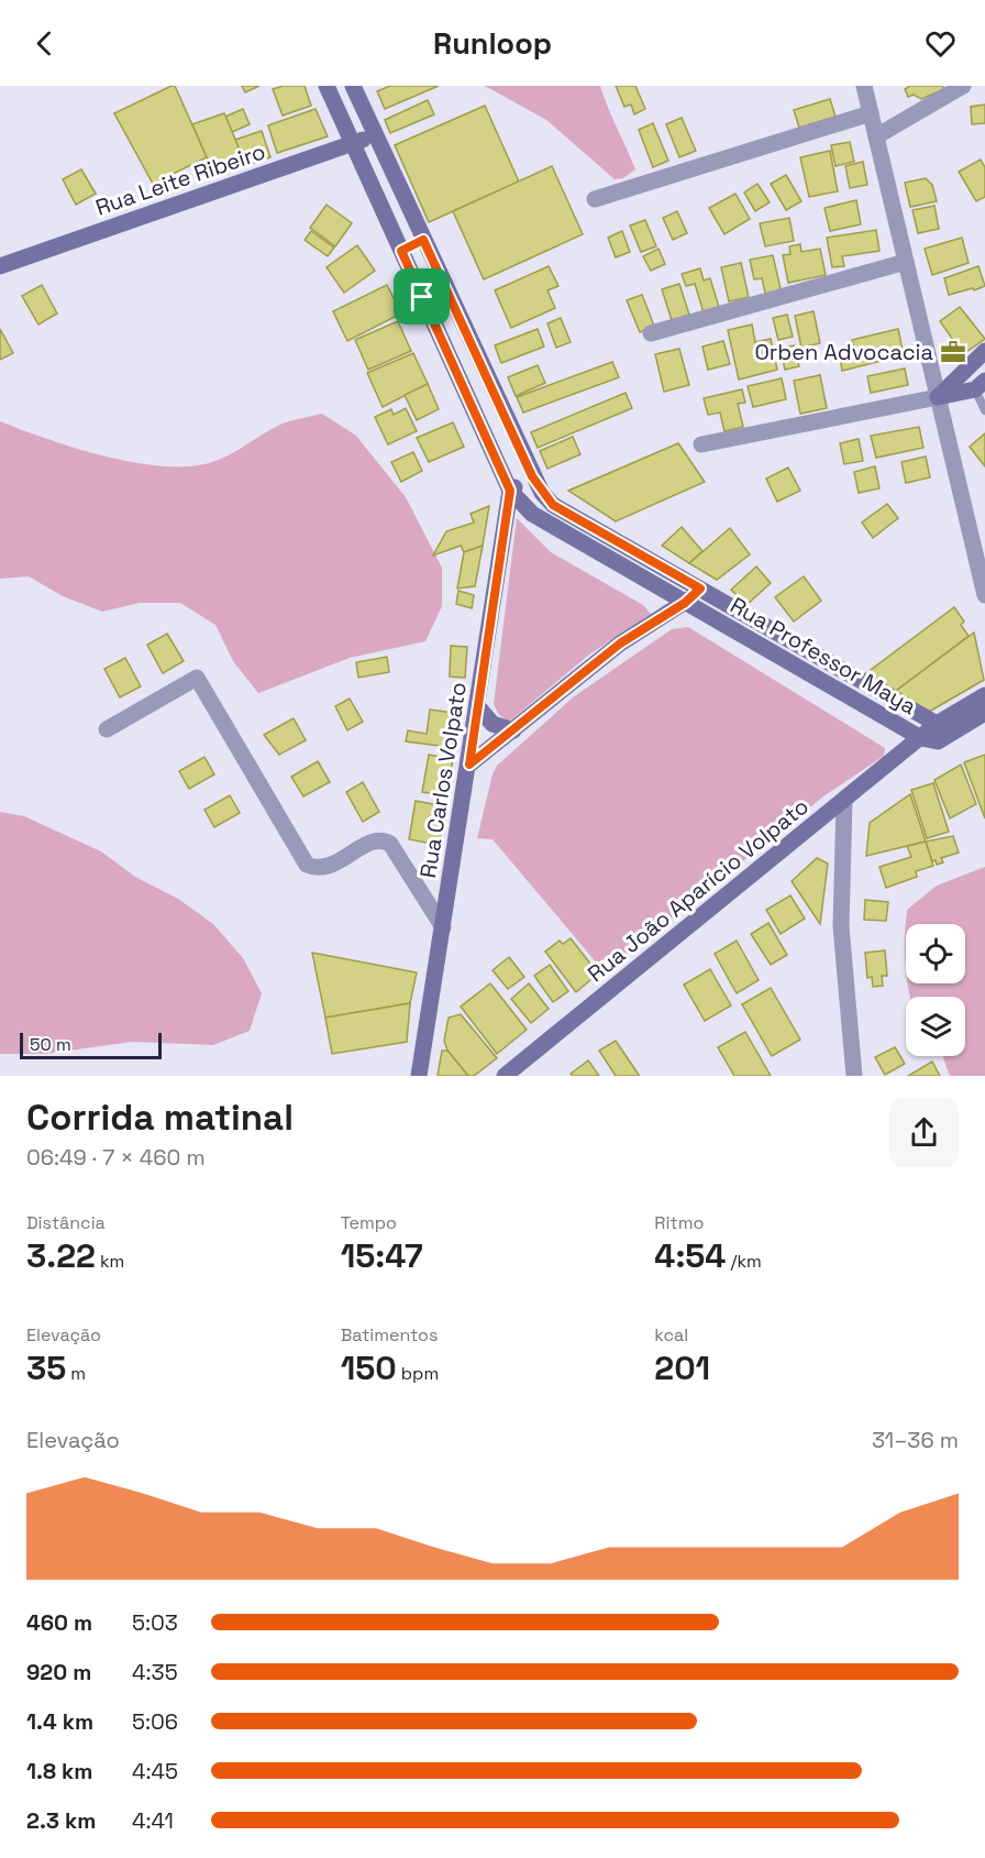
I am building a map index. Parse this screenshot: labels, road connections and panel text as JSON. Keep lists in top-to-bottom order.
{
  "streets": {
    "main road": [
      "Rua Leite Ribeiro",
      "Rua Professor Maya",
      "Rua Carlos Volpato",
      "Rua João Aparício Volpato"
    ]
  },
  "crossings": [
    ["Rua Leite Ribeiro", "Rua Professor Maya"],
    ["Rua Professor Maya", "Rua Carlos Volpato"],
    ["Rua Professor Maya", "Rua João Aparício Volpato"]
  ],
  "places": {
    "office": ["Orben Advocacia"]
  },
  "scale_bar": "50 m",
  "page": {
    "header": "Runloop",
    "scale": "50 m",
    "heading": ["Corrida matinal", "06:49 · 7 × 460 m"],
    "stats": [
      ["Distância", "3.22 km"],
      ["Tempo", "15:47"],
      ["Ritmo", "4:54 /km"],
      ["Elevação", "35 m"],
      ["Batimentos", "150 bpm"],
      ["kcal", "201"]
    ],
    "chart": ["Elevação", "31–36 m"],
    "list": [
      {
        "name": "460 m",
        "note": "5:03"
      },
      {
        "name": "920 m",
        "note": "4:35"
      },
      {
        "name": "1.4 km",
        "note": "5:06"
      },
      {
        "name": "1.8 km",
        "note": "4:45"
      },
      {
        "name": "2.3 km",
        "note": "4:41"
      }
    ]
  }
}
